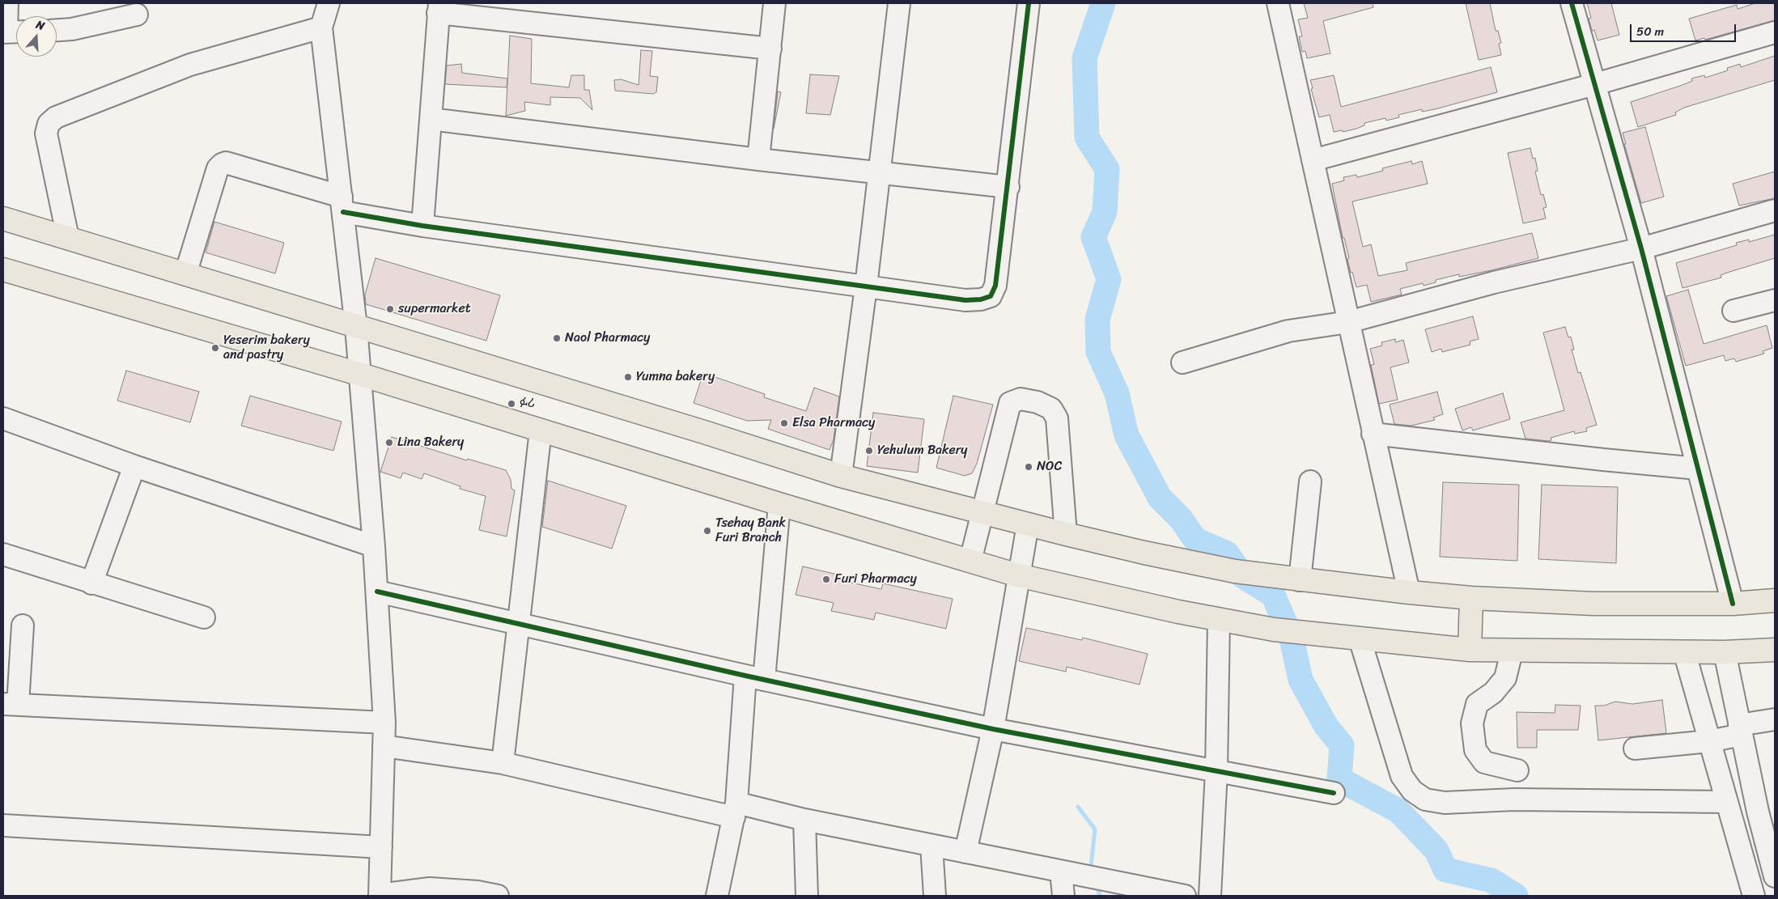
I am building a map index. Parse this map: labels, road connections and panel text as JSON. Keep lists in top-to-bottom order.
{
  "places": [
    "supermarket",
    "Naol Pharmacy",
    "Yeserim bakery and pastry",
    "Yumna bakery",
    "ፉሪ",
    "Elsa Pharmacy",
    "Lina Bakery",
    "Yehulum Bakery",
    "NOC",
    "Tsehay Bank Furi Branch",
    "Furi Pharmacy"
  ],
  "scale_bar": "50 m",
  "north": "top"
}
